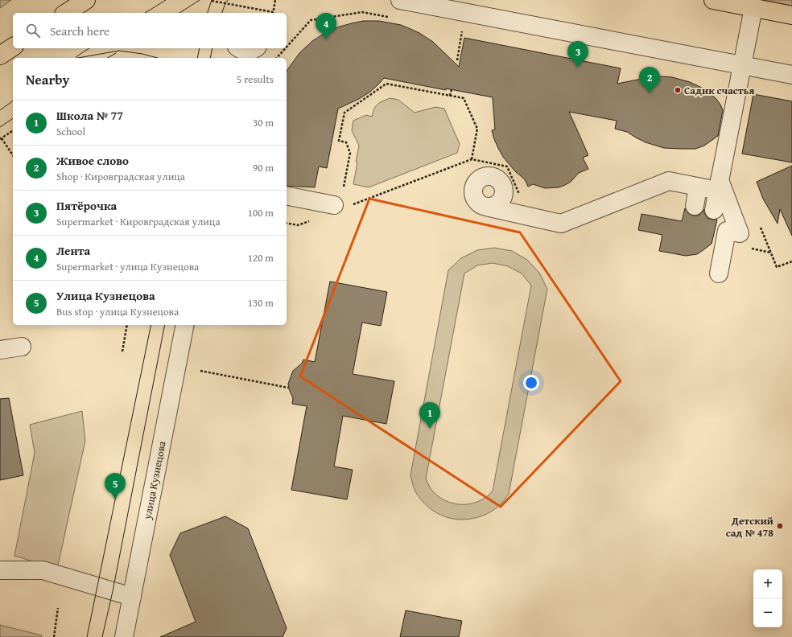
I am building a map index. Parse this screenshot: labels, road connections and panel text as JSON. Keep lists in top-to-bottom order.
{
  "streets": {
    "street": ["улица Кузнецова"]
  },
  "places": ["Садик счастья", "Детский сад № 478"],
  "page": {
    "pins": [
      "4",
      "3",
      "2",
      "1",
      "5"
    ],
    "search": "Search here",
    "heading": ["Nearby", "5 results"],
    "list": [
      {
        "mark": "1",
        "name": "Школа № 77",
        "note": "School",
        "value": "30 m"
      },
      {
        "mark": "2",
        "name": "Живое слово",
        "note": "Shop · Кировградская улица",
        "value": "90 m"
      },
      {
        "mark": "3",
        "name": "Пятёрочка",
        "note": "Supermarket · Кировградская улица",
        "value": "100 m"
      },
      {
        "mark": "4",
        "name": "Лента",
        "note": "Supermarket · улица Кузнецова",
        "value": "120 m"
      },
      {
        "mark": "5",
        "name": "Улица Кузнецова",
        "note": "Bus stop · улица Кузнецова",
        "value": "130 m"
      }
    ],
    "map_buttons": ["+", "−"]
  }
}
